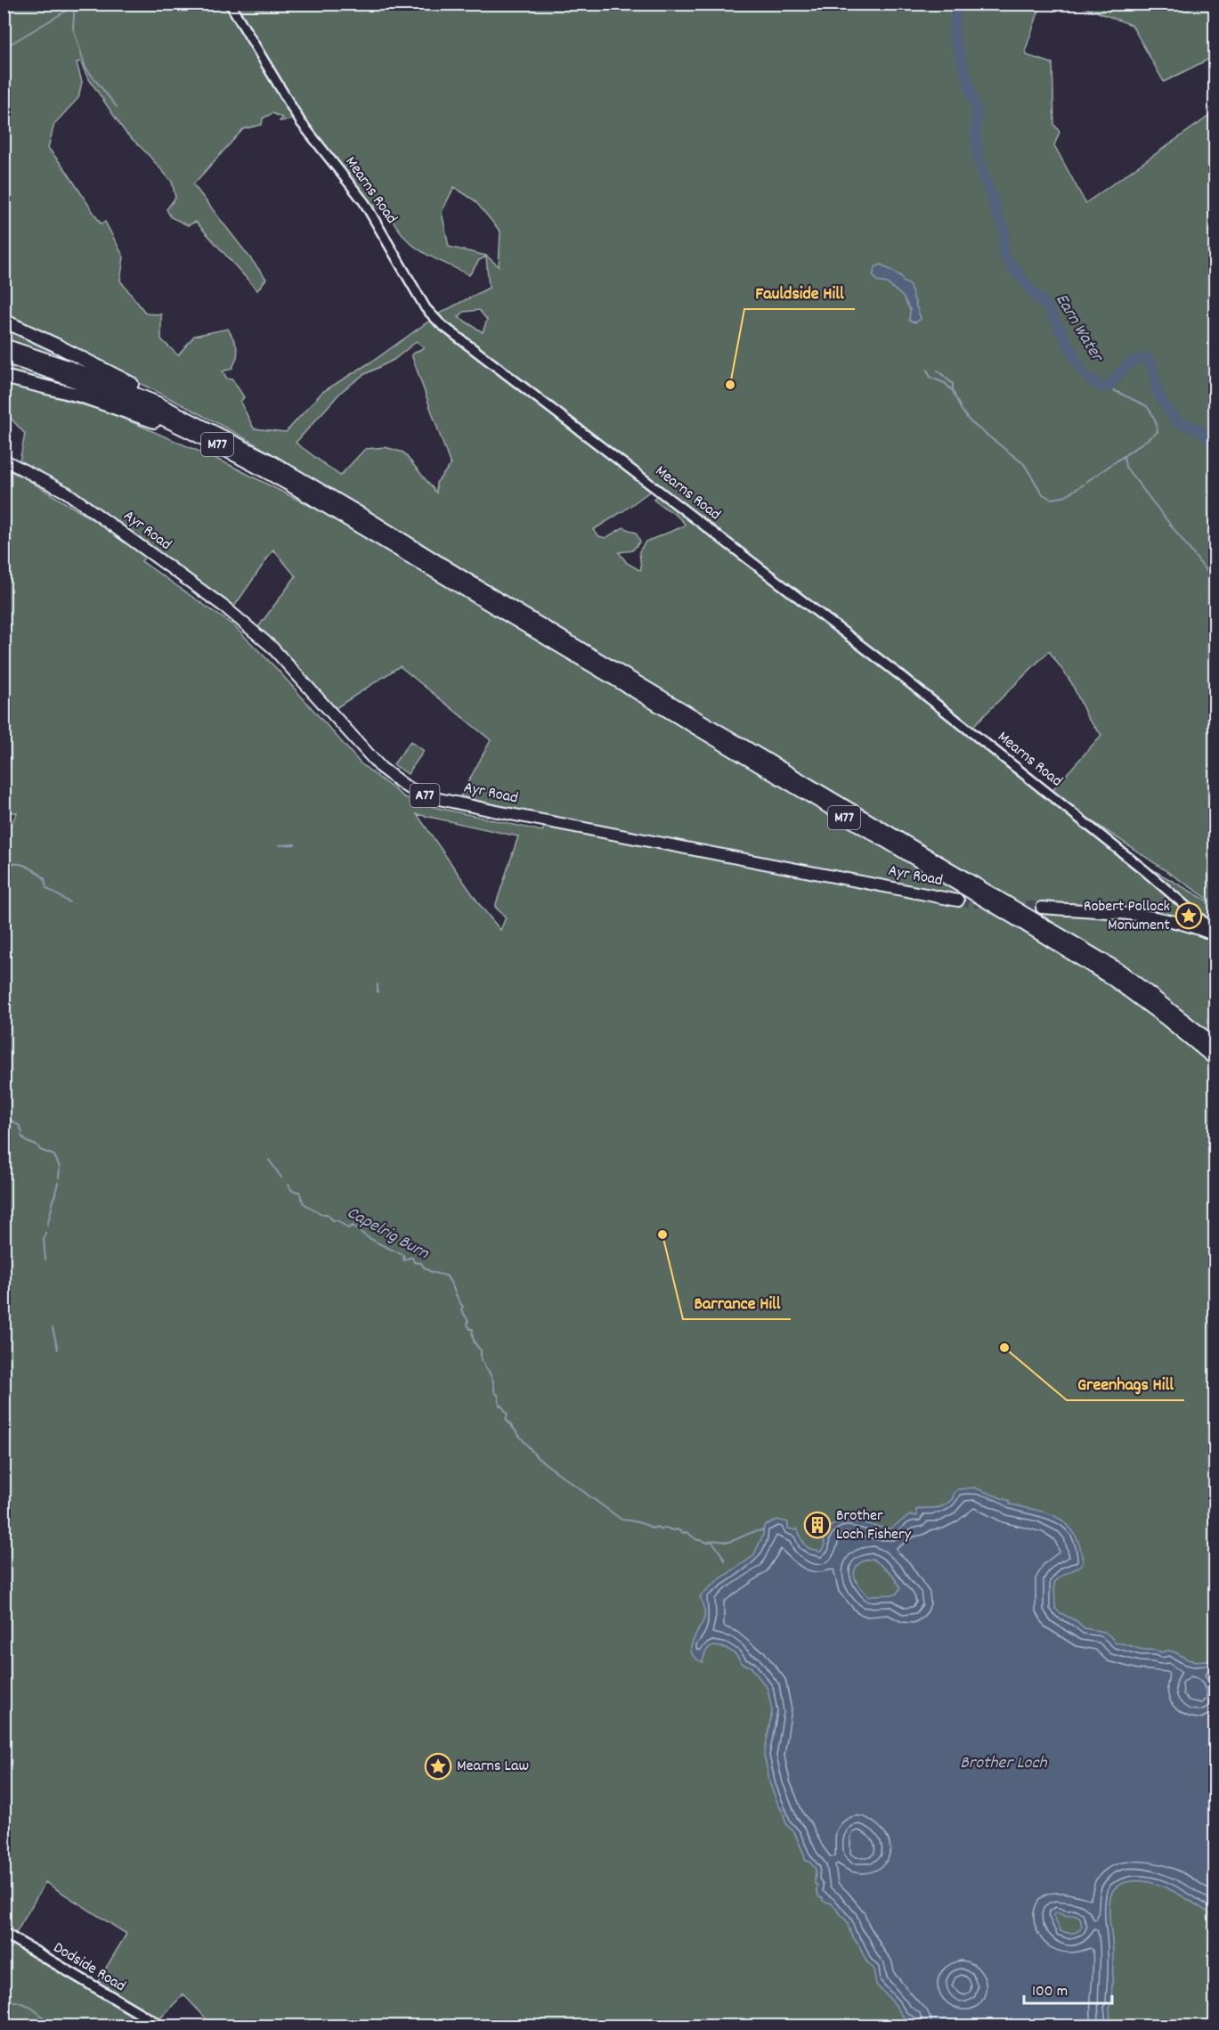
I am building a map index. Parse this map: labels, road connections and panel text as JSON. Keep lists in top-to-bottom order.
{
  "streets": {
    "highway": ["M77"],
    "main road": ["Ayr Road", "A77", "Dodside Road"],
    "street": ["Mearns Road"]
  },
  "water": ["Earn Water", "Capelrig Burn", "Brother Loch"],
  "places": {
    "other": ["Fauldside Hill", "Barrance Hill", "Greenhags Hill"],
    "place": ["Robert Pollock Monument", "Mearns Law"],
    "building": ["Brother Loch Fishery"]
  },
  "scale_bar": "100 m"
}
